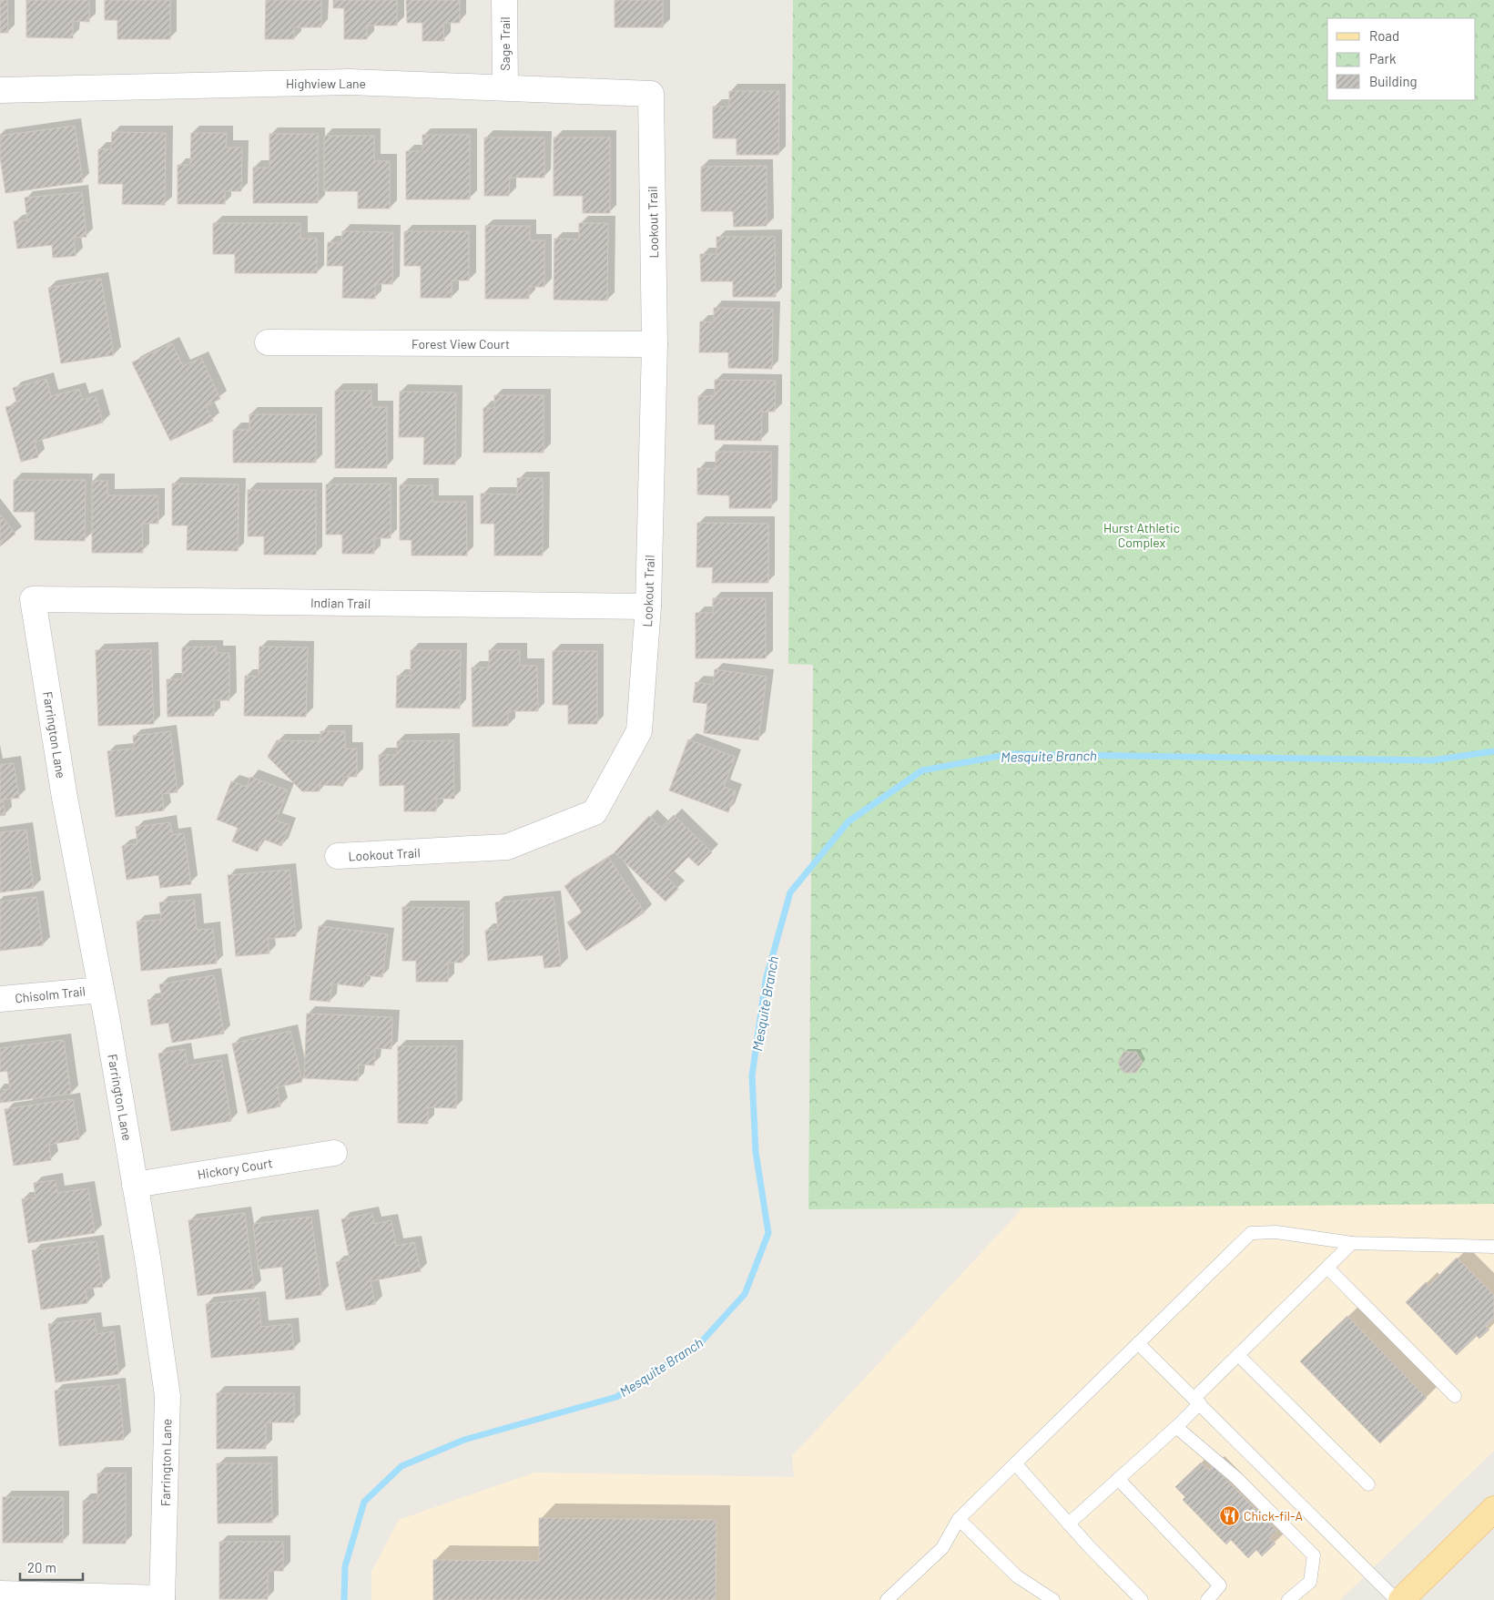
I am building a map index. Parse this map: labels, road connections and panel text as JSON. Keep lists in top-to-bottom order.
{
  "streets": {
    "street": [
      "Sage Trail",
      "Highview Lane",
      "Lookout Trail",
      "Forest View Court",
      "Indian Trail",
      "Farrington Lane",
      "Chisolm Trail",
      "Hickory Court"
    ]
  },
  "crossings": [
    ["Sage Trail", "Highview Lane"],
    ["Highview Lane", "Lookout Trail"],
    ["Lookout Trail", "Forest View Court"],
    ["Lookout Trail", "Indian Trail"],
    ["Indian Trail", "Farrington Lane"],
    ["Farrington Lane", "Chisolm Trail"],
    ["Farrington Lane", "Hickory Court"]
  ],
  "water": ["Mesquite Branch"],
  "parks": ["Hurst Athletic Complex"],
  "places": {
    "restaurant": ["Chick-fil-A"]
  },
  "legend": ["Road", "Park", "Building"],
  "scale_bar": "20 m"
}
